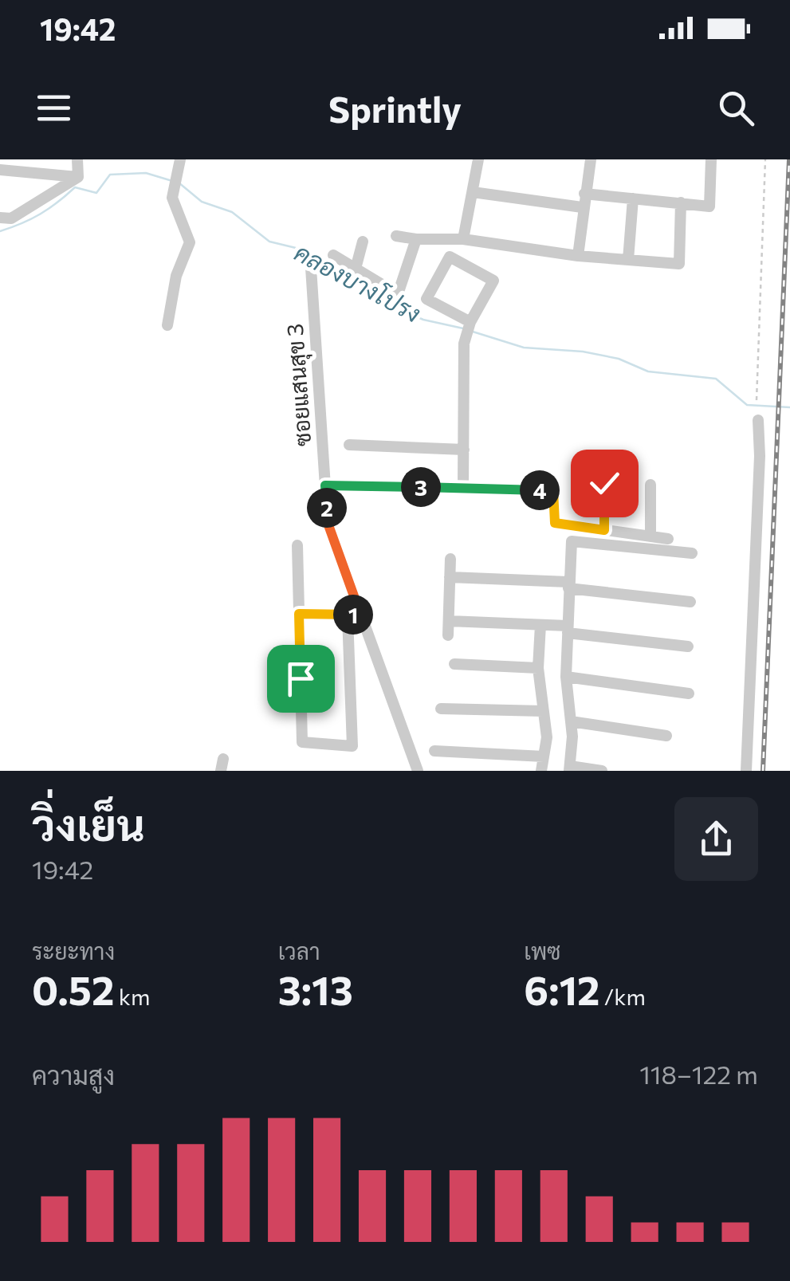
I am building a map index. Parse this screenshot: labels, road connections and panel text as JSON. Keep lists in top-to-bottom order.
{
  "streets": {
    "street": ["ซอยแสนสุข 3"]
  },
  "water": ["คลองบางโปรง"],
  "page": {
    "status": "19:42",
    "header": "Sprintly",
    "pins": [
      "3",
      "4",
      "2",
      "1"
    ],
    "heading": ["วิ่งเย็น", "19:42"],
    "stats": [
      ["ระยะทาง", "0.52 km"],
      ["เวลา", "3:13"],
      ["เพซ", "6:12 /km"]
    ],
    "chart": ["ความสูง", "118–122 m"]
  }
}
